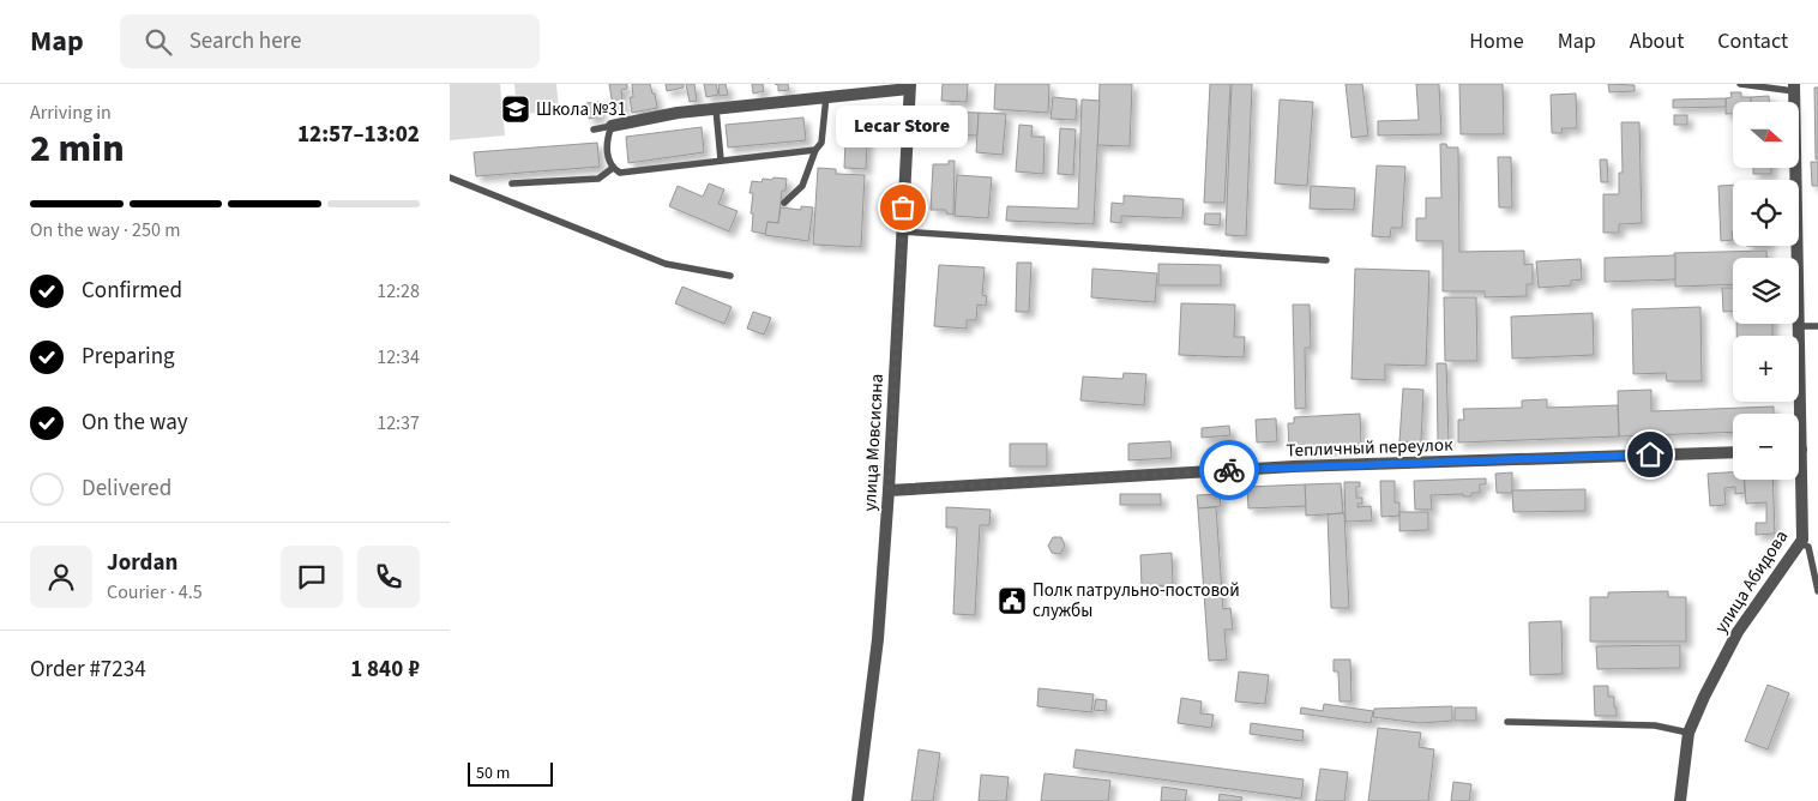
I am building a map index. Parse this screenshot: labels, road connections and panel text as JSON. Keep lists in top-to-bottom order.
{
  "streets": {
    "street": ["улица Мовсисяна", "Тепличный переулок", "улица Абидова"]
  },
  "crossings": [
    ["улица Мовсисяна", "Тепличный переулок"]
  ],
  "places": {
    "school or university": ["Школа №31"],
    "other": ["Lecar Store"],
    "public building": ["Полк патрульно-постовой службы"]
  },
  "scale_bar": "50 m",
  "north": "right",
  "page": {
    "header": "Map",
    "search": "Search here",
    "nav": [
      "Home",
      "Map",
      "About",
      "Contact"
    ],
    "heading": ["2 min", "Arriving in", "12:57–13:02"],
    "panel": [
      "Jordan",
      "Courier · 4.5",
      "Order #7234",
      "1 840 ₽"
    ],
    "map_buttons": ["+", "−"],
    "bubble": "Lecar Store",
    "bar": "On the way · 250 m",
    "list": [
      ["Confirmed", "12:28"],
      ["Preparing", "12:34"],
      ["On the way", "12:37"],
      "Delivered"
    ],
    "scale": "50 m"
  }
}
